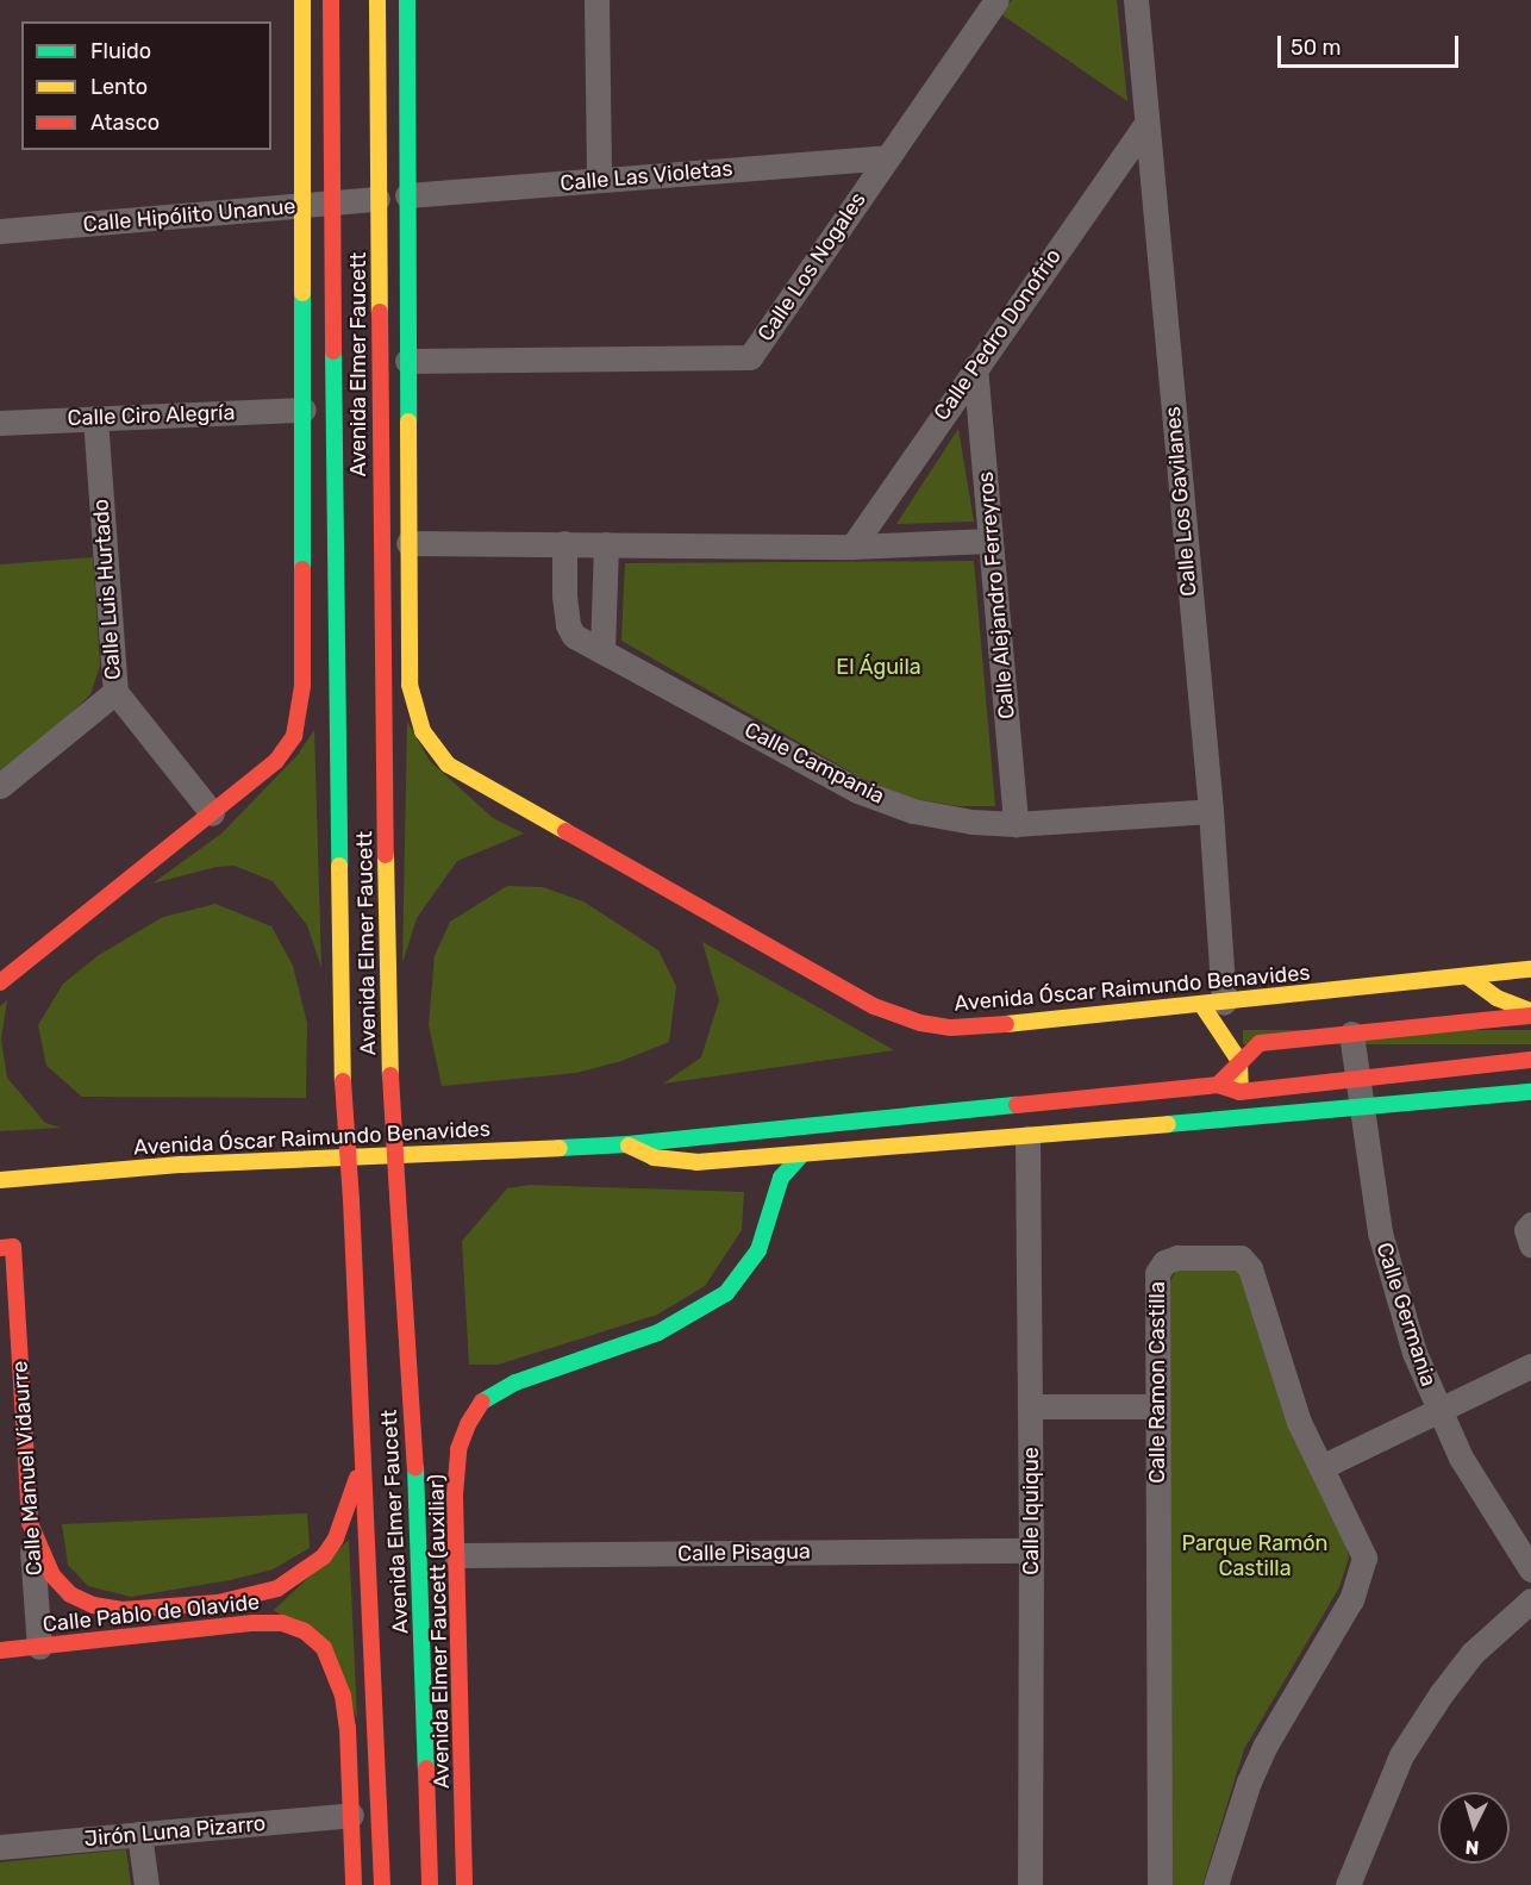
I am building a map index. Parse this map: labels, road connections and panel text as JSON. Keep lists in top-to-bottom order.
{
  "streets": {
    "main road": [
      "Avenida Elmer Faucett",
      "Avenida Óscar Raimundo Benavides",
      "Calle Manuel Vidaurre",
      "Calle Pablo de Olavide",
      "Avenida Elmer Faucett (auxiliar)"
    ],
    "street": [
      "Calle Las Violetas",
      "Calle Hipólito Unanue",
      "Calle Los Nogales",
      "Calle Pedro Donofrio",
      "Calle Ciro Alegría",
      "Calle Los Gavilanes",
      "Calle Luis Hurtado",
      "Calle Alejandro Ferreyros",
      "Calle Campania",
      "Calle Germania",
      "Calle Ramon Castilla",
      "Calle Iquique",
      "Calle Pisagua",
      "Jirón Luna Pizarro"
    ]
  },
  "crossings": [
    ["Calle Las Violetas", "Calle Los Nogales"],
    ["Calle Hipólito Unanue", "Avenida Elmer Faucett"],
    ["Calle Pedro Donofrio", "Calle Los Gavilanes"],
    ["Calle Pedro Donofrio", "Calle Alejandro Ferreyros"],
    ["Calle Ciro Alegría", "Calle Luis Hurtado"],
    ["Calle Los Gavilanes", "Calle Campania"],
    ["Calle Los Gavilanes", "Avenida Óscar Raimundo Benavides"],
    ["Calle Alejandro Ferreyros", "Calle Campania"],
    ["Avenida Óscar Raimundo Benavides", "Calle Germania"],
    ["Avenida Óscar Raimundo Benavides", "Calle Iquique"],
    ["Avenida Óscar Raimundo Benavides", "Avenida Elmer Faucett (auxiliar)"],
    ["Calle Manuel Vidaurre", "Calle Pablo de Olavide"],
    ["Calle Iquique", "Calle Pisagua"],
    ["Calle Pisagua", "Avenida Elmer Faucett (auxiliar)"],
    ["Calle Pablo de Olavide", "Jirón Luna Pizarro"]
  ],
  "parks": ["El Águila", "Parque Ramón Castilla"],
  "legend": ["Fluido", "Lento", "Atasco"],
  "scale_bar": "50 m",
  "north": "bottom"
}
